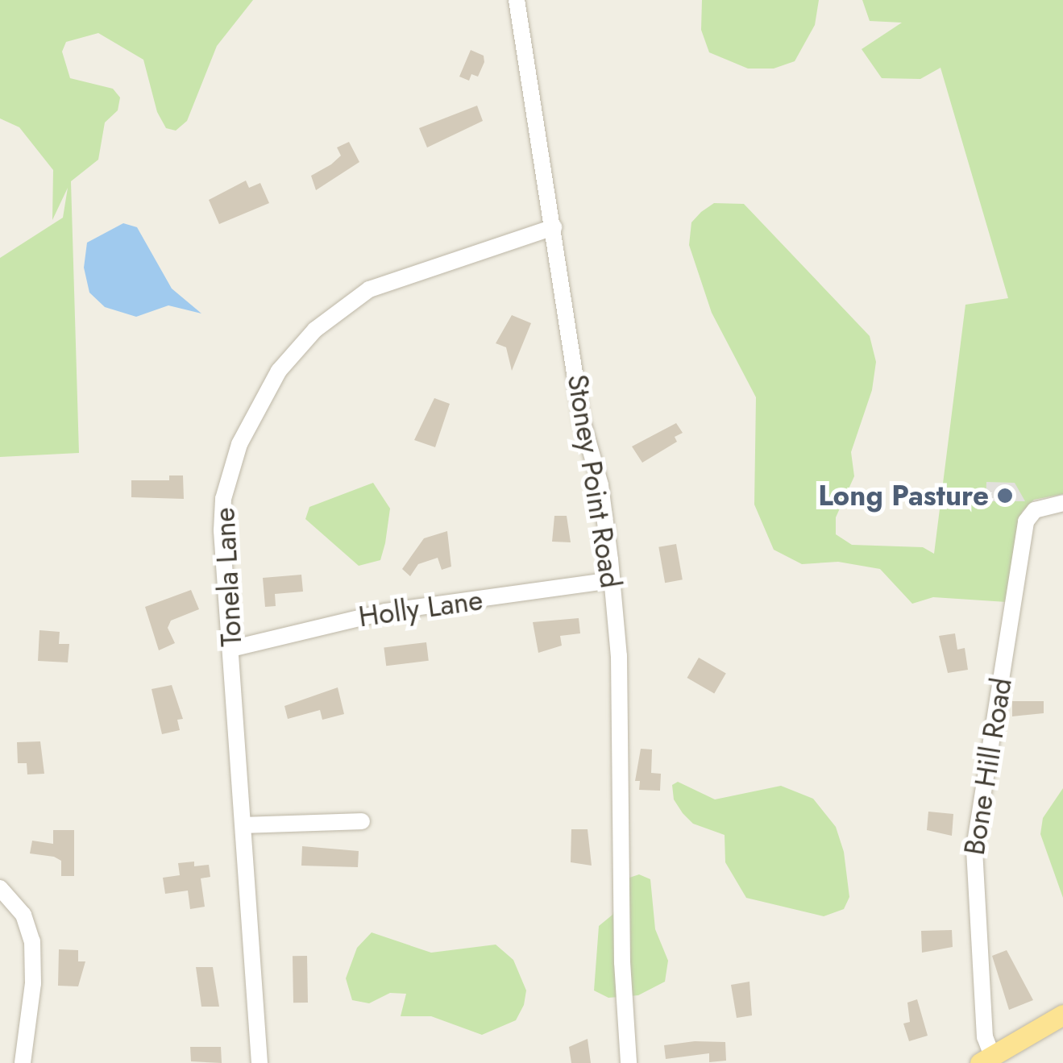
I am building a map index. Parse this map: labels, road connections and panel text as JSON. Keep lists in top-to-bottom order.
{
  "streets": {
    "street": [
      "Stoney Point Road",
      "Tonela Lane",
      "Holly Lane",
      "Bone Hill Road"
    ]
  },
  "crossings": [
    ["Stoney Point Road", "Tonela Lane"],
    ["Stoney Point Road", "Holly Lane"],
    ["Tonela Lane", "Holly Lane"]
  ],
  "places": ["Long Pasture"]
}
